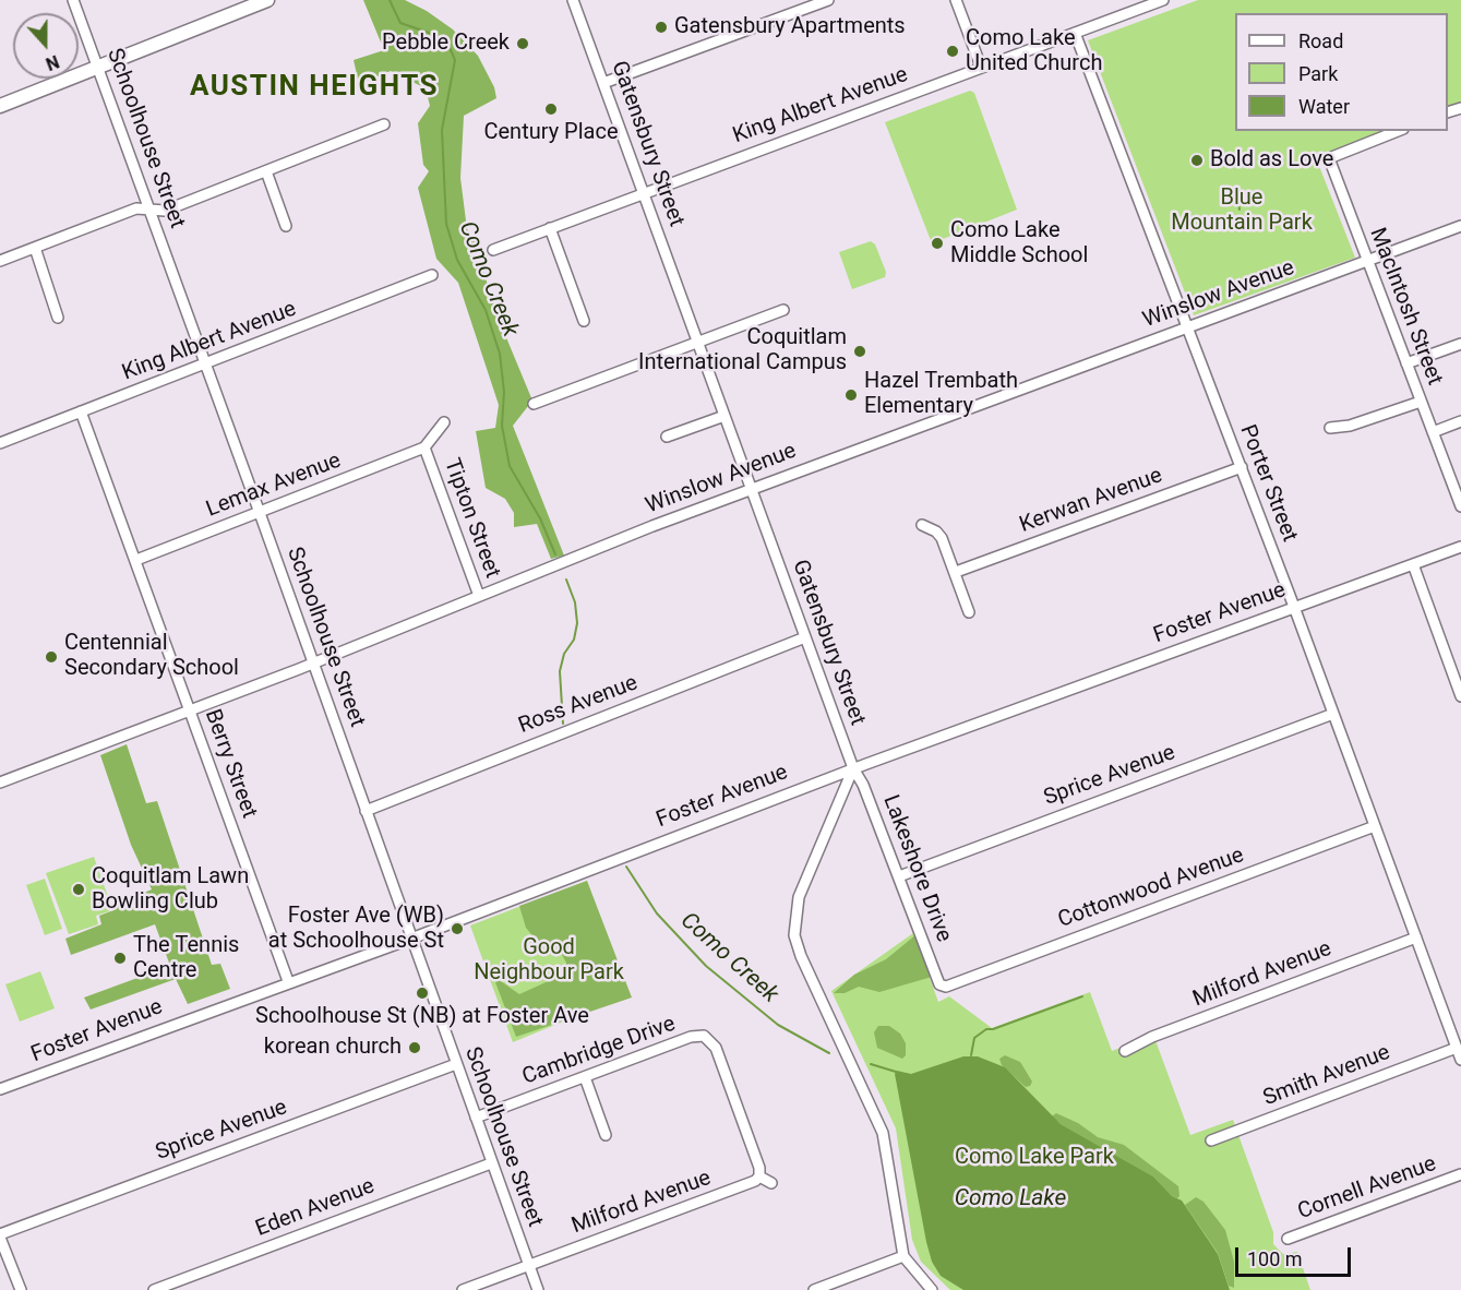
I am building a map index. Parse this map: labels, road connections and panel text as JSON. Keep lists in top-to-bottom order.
{
  "streets": {
    "street": [
      "King Albert Avenue",
      "Schoolhouse Street",
      "Gatensbury Street",
      "Winslow Avenue",
      "MacIntosh Street",
      "Porter Street",
      "Lemax Avenue",
      "Kerwan Avenue",
      "Tipton Street",
      "Foster Avenue",
      "Ross Avenue",
      "Berry Street",
      "Sprice Avenue",
      "Lakeshore Drive",
      "Cottonwood Avenue",
      "Milford Avenue",
      "Cambridge Drive",
      "Smith Avenue",
      "Cornell Avenue",
      "Eden Avenue"
    ]
  },
  "crossings": [
    ["King Albert Avenue", "Schoolhouse Street"],
    ["King Albert Avenue", "Gatensbury Street"],
    ["King Albert Avenue", "Porter Street"],
    ["King Albert Avenue", "Berry Street"],
    ["Schoolhouse Street", "Winslow Avenue"],
    ["Schoolhouse Street", "Lemax Avenue"],
    ["Schoolhouse Street", "Foster Avenue"],
    ["Schoolhouse Street", "Ross Avenue"],
    ["Schoolhouse Street", "Sprice Avenue"],
    ["Schoolhouse Street", "Milford Avenue"],
    ["Schoolhouse Street", "Cambridge Drive"],
    ["Schoolhouse Street", "Eden Avenue"],
    ["Gatensbury Street", "Winslow Avenue"],
    ["Gatensbury Street", "Foster Avenue"],
    ["Gatensbury Street", "Ross Avenue"],
    ["Gatensbury Street", "Lakeshore Drive"],
    ["Winslow Avenue", "MacIntosh Street"],
    ["Winslow Avenue", "Porter Street"],
    ["Winslow Avenue", "Tipton Street"],
    ["Winslow Avenue", "Berry Street"],
    ["Porter Street", "Kerwan Avenue"],
    ["Porter Street", "Foster Avenue"],
    ["Porter Street", "Sprice Avenue"],
    ["Porter Street", "Cottonwood Avenue"],
    ["Porter Street", "Milford Avenue"],
    ["Porter Street", "Smith Avenue"],
    ["Lemax Avenue", "Tipton Street"],
    ["Lemax Avenue", "Berry Street"],
    ["Foster Avenue", "Berry Street"],
    ["Foster Avenue", "Lakeshore Drive"],
    ["Sprice Avenue", "Lakeshore Drive"],
    ["Lakeshore Drive", "Cottonwood Avenue"],
    ["Milford Avenue", "Cambridge Drive"]
  ],
  "districts": ["AUSTIN HEIGHTS"],
  "water": ["Como Creek", "Como Lake"],
  "parks": ["Blue Mountain Park", "Good Neighbour Park", "Como Lake Park"],
  "places": [
    "Gatensbury Apartments",
    "Pebble Creek",
    "Como Lake United Church",
    "Century Place",
    "Bold as Love",
    "Como Lake Middle School",
    "Coquitlam International Campus",
    "Hazel Trembath Elementary",
    "Centennial Secondary School",
    "Coquitlam Lawn Bowling Club",
    "Foster Ave (WB) at Schoolhouse St",
    "The Tennis Centre",
    "Schoolhouse St (NB) at Foster Ave",
    "korean church"
  ],
  "legend": ["Road", "Park", "Water"],
  "scale_bar": "100 m",
  "north": "bottom"
}
